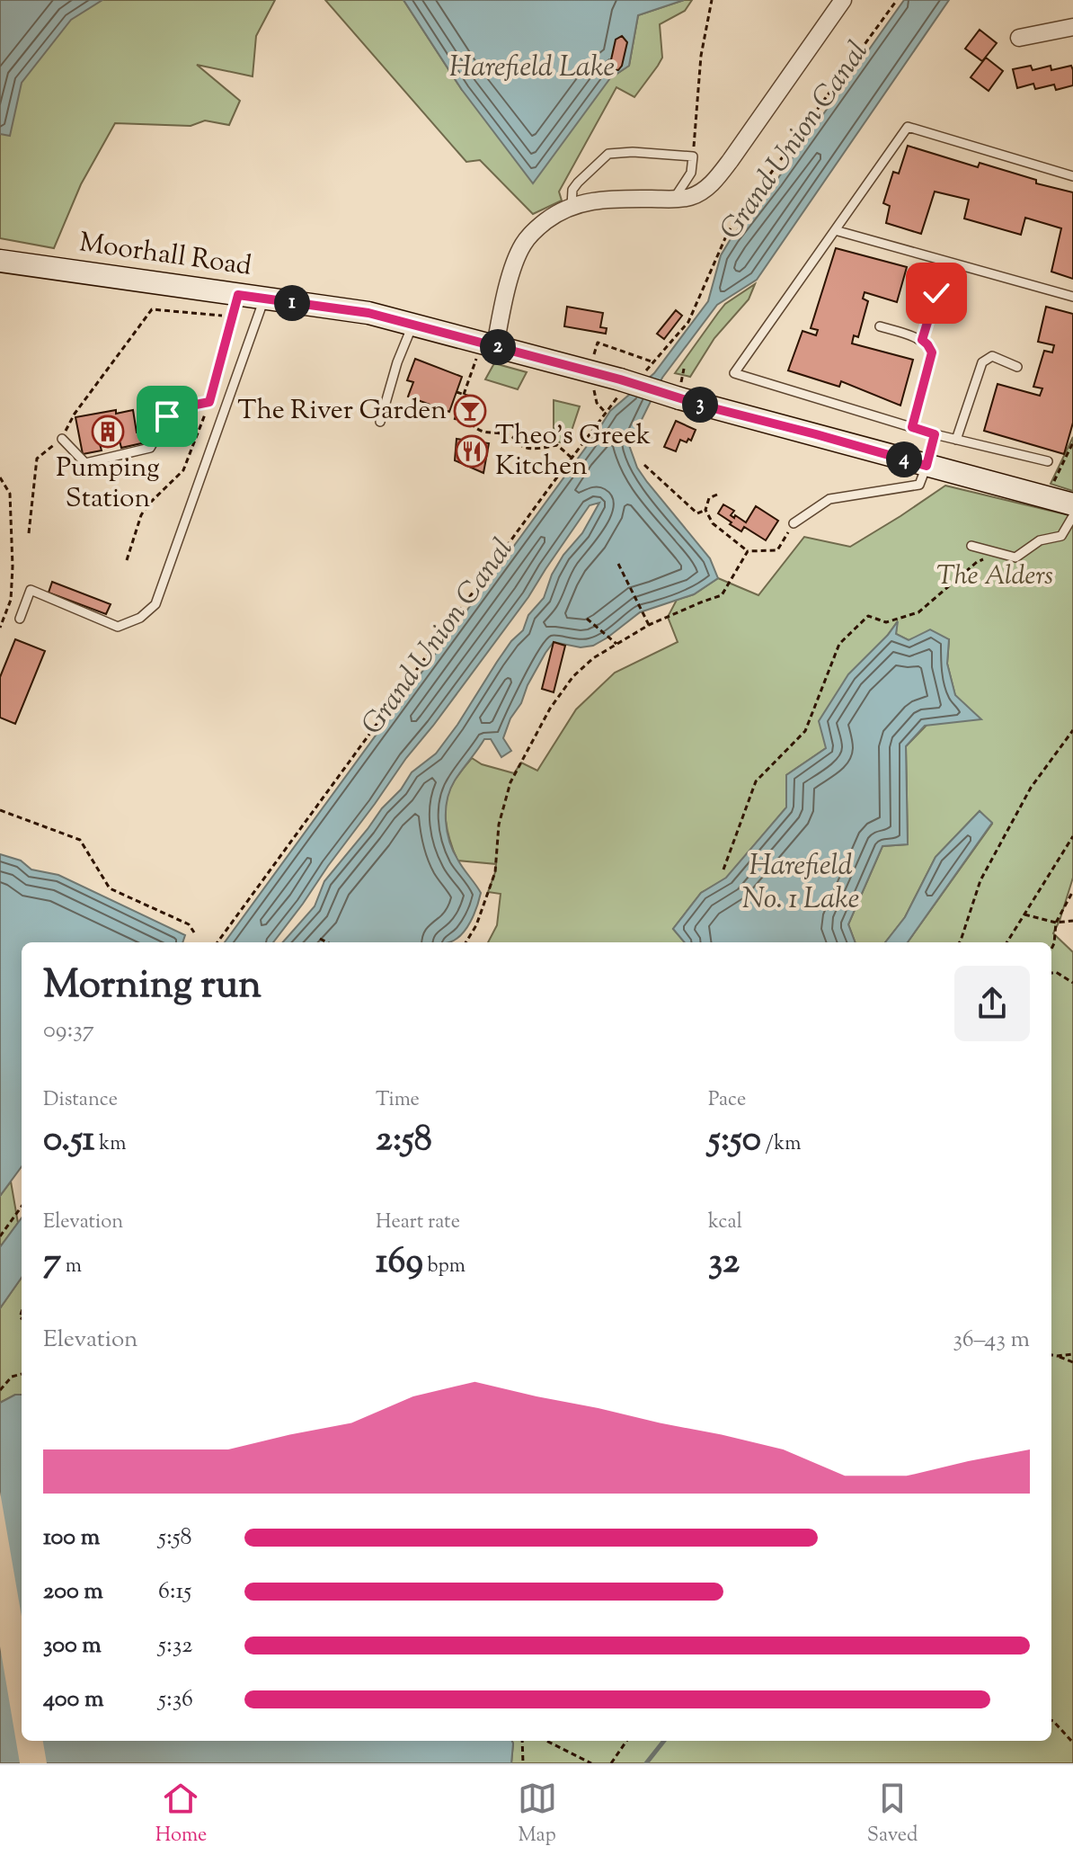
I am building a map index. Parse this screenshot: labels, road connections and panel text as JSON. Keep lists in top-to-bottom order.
{
  "streets": {
    "street": ["Moorhall Road"]
  },
  "water": ["Harefield Lake", "Grand Union Canal", "Harefield No. 1 Lake"],
  "parks": ["The Alders"],
  "places": {
    "bar": ["The River Garden"],
    "building": ["Pumping Station"],
    "restaurant": ["Theo's Greek Kitchen"]
  },
  "page": {
    "pins": [
      "1",
      "2",
      "3",
      "4"
    ],
    "heading": ["Morning run", "09:37"],
    "stats": [
      ["Distance", "0.51 km"],
      ["Time", "2:58"],
      ["Pace", "5:50 /km"],
      ["Elevation", "7 m"],
      ["Heart rate", "169 bpm"],
      ["kcal", "32"]
    ],
    "chart": ["Elevation", "36–43 m"],
    "list": [
      {
        "name": "100 m",
        "note": "5:58"
      },
      {
        "name": "200 m",
        "note": "6:15"
      },
      {
        "name": "300 m",
        "note": "5:32"
      },
      {
        "name": "400 m",
        "note": "5:36"
      }
    ],
    "tabs": ["Home", "Map", "Saved"]
  }
}
